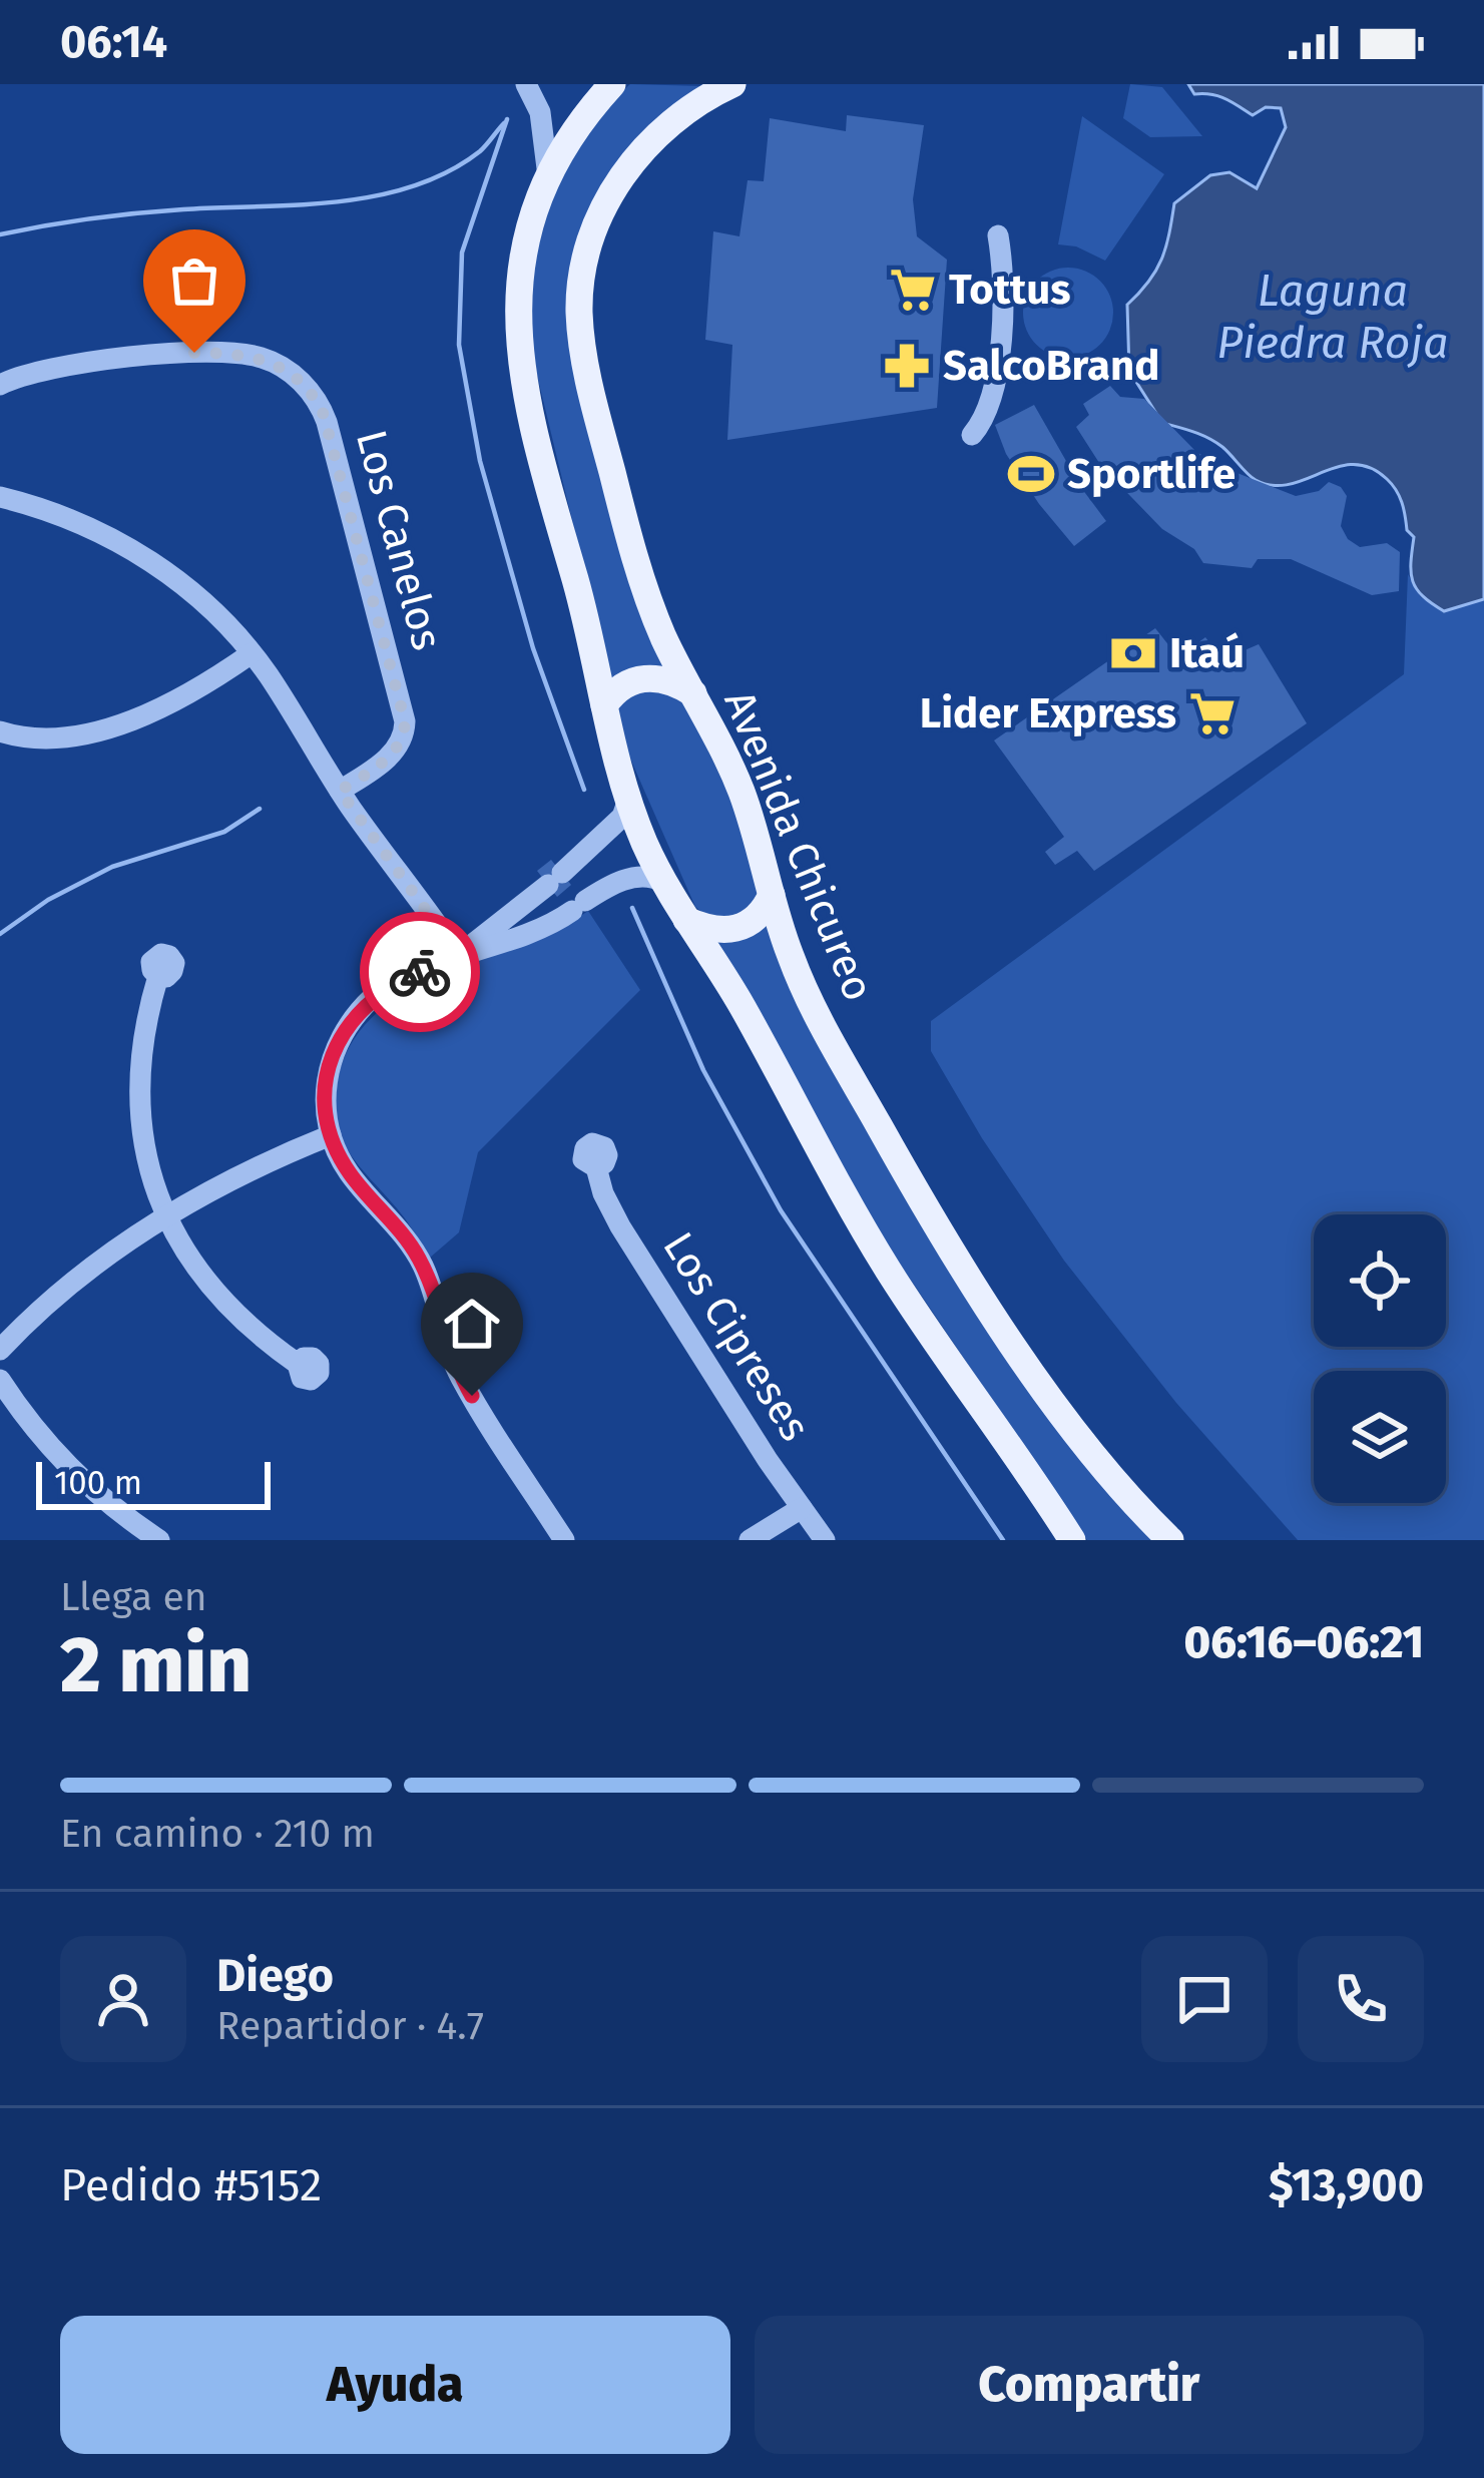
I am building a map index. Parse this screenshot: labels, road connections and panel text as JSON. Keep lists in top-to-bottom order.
{
  "streets": {
    "main road": ["Avenida Chicureo"],
    "street": ["Los Canelos", "Los Cipreses"]
  },
  "water": ["Laguna Piedra Roja"],
  "places": {
    "supermarket": ["Tottus", "Lider Express"],
    "pharmacy": ["SalcoBrand"],
    "sports": ["Sportlife"],
    "bank": ["Itaú"]
  },
  "scale_bar": "100 m",
  "page": {
    "status": "06:14",
    "scale": "100 m",
    "heading": ["2 min", "Llega en", "06:16–06:21"],
    "panel": [
      "Diego",
      "Repartidor · 4.7",
      "Pedido #5152",
      "$13,900"
    ],
    "bar": "En camino · 210 m",
    "buttons": ["Ayuda", "Compartir"]
  }
}
